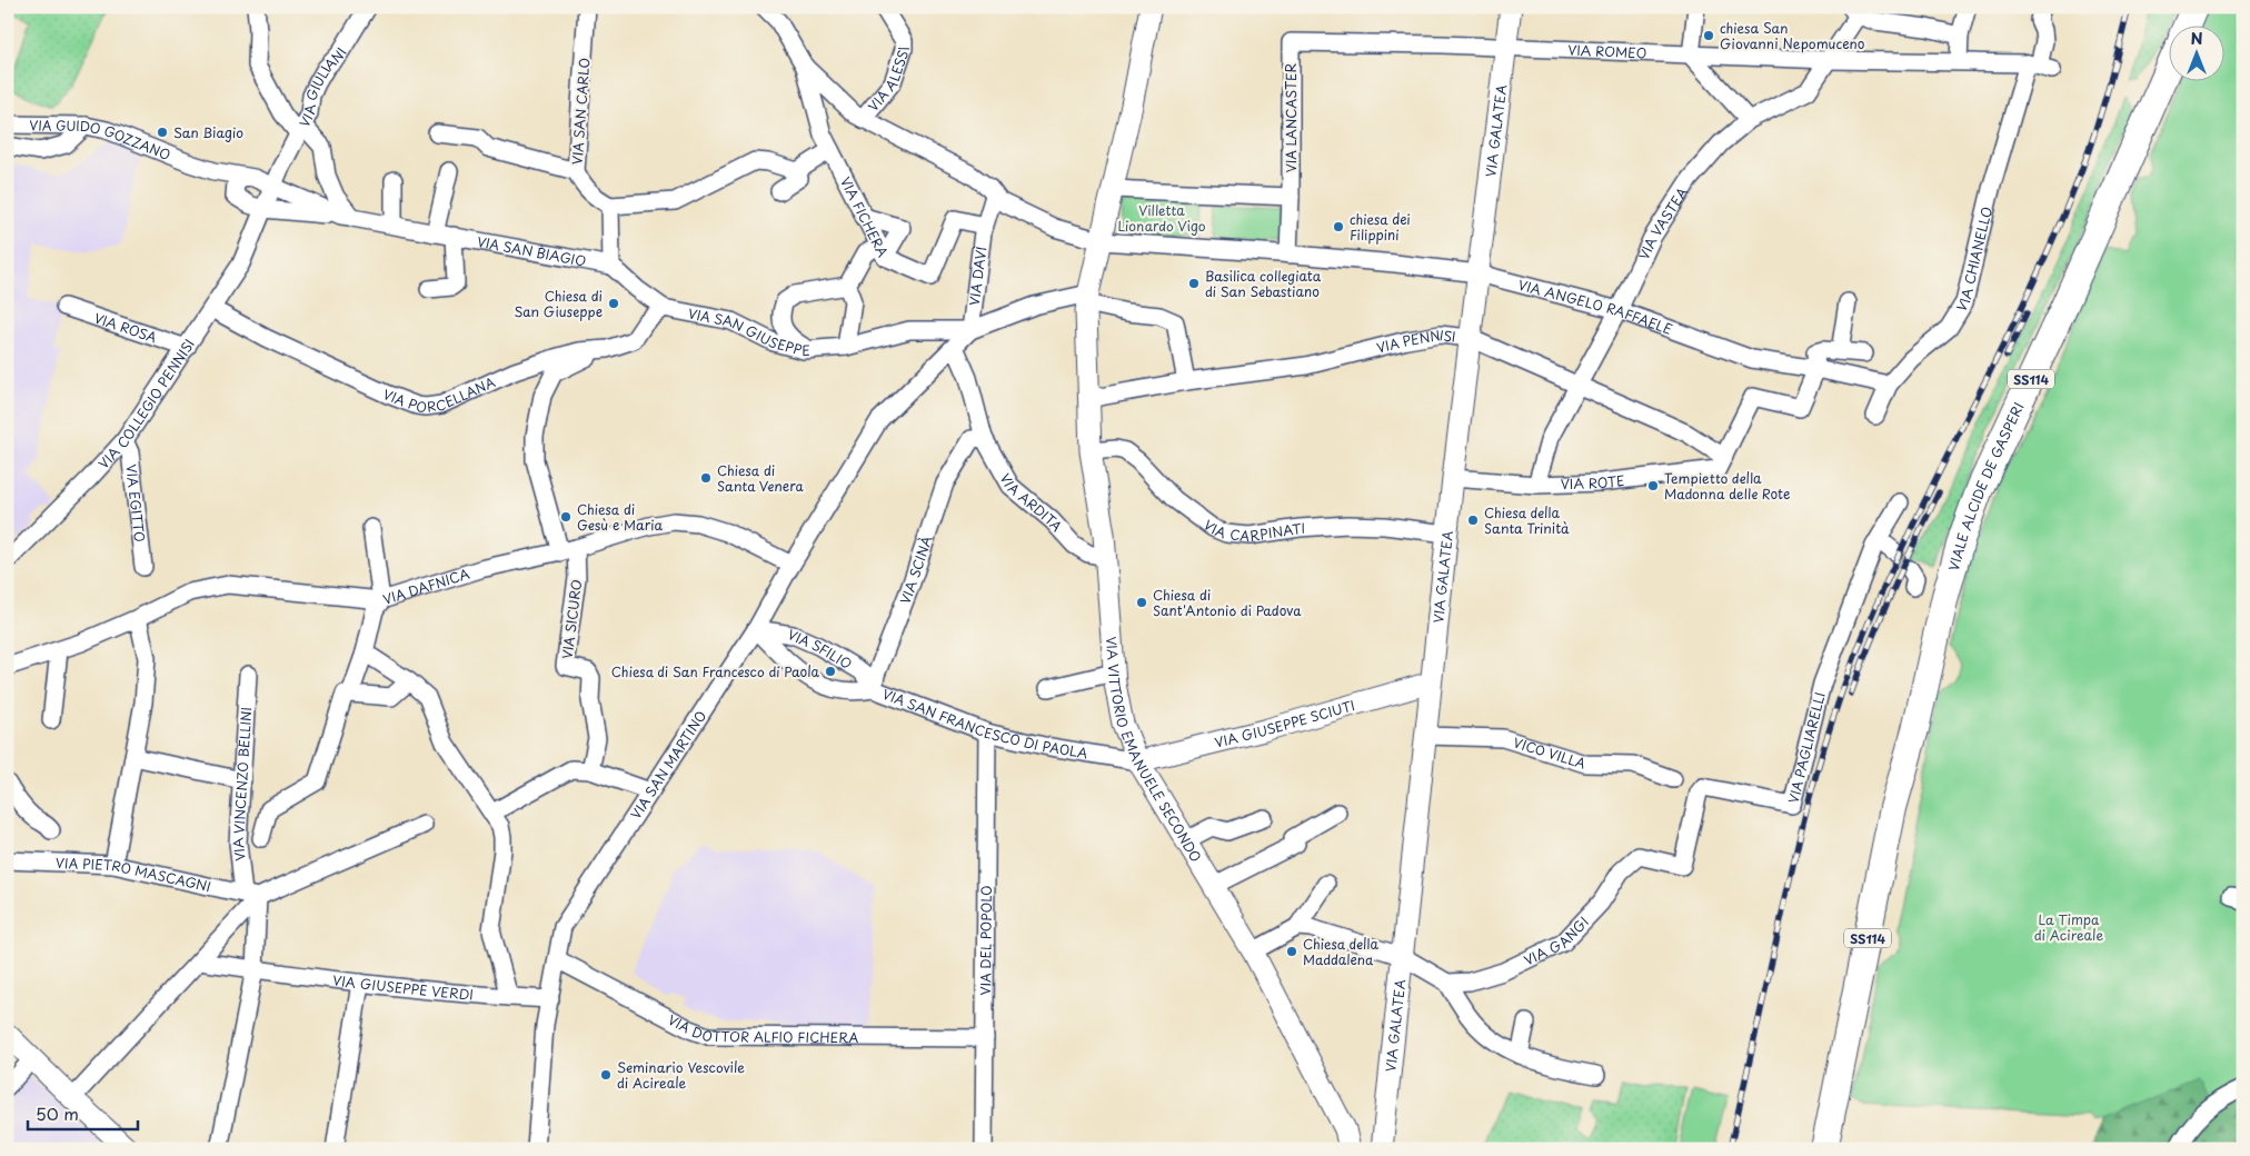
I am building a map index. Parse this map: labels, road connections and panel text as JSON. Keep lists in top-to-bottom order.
{
  "streets": {
    "main road": ["SS114", "VIALE ALCIDE DE GASPERI"],
    "street": [
      "VIA ROMEO",
      "VIA ALESSI",
      "VIA GIULIANI",
      "VIA SAN CARLO",
      "VIA LANCASTER",
      "VIA GALATEA",
      "VIA GUIDO GOZZANO",
      "VIA FICHERA",
      "VIA VASTEA",
      "VIA SAN BIAGIO",
      "VIA CHIANELLO",
      "VIA DAVÌ",
      "VIA ANGELO RAFFAELE",
      "VIA ROSA",
      "VIA SAN GIUSEPPE",
      "VIA PENNISI",
      "VIA PORCELLANA",
      "VIA COLLEGIO PENNISI",
      "VIA ROTE",
      "VIA ARDITA",
      "VIA EGITTO",
      "VIA CARPINATI",
      "VIA SCINÀ",
      "VIA DAFNICA",
      "VIA SICURO",
      "VIA SFILIO",
      "VIA SAN FRANCESCO DI PAOLA",
      "VIA GIUSEPPE SCIUTI",
      "VIA PAGLIARELLI",
      "VIA VITTORIO EMANUELE SECONDO",
      "VICO VILLA",
      "VIA SAN MARTINO",
      "VIA VINCENZO BELLINI",
      "VIA PIETRO MASCAGNI",
      "VIA GANGI",
      "VIA DEL POPOLO",
      "VIA GIUSEPPE VERDI",
      "VIA DOTTOR ALFIO FICHERA"
    ]
  },
  "crossings": [
    ["VIA ROMEO", "VIA LANCASTER"],
    ["VIA ROMEO", "VIA GALATEA"],
    ["VIA ROMEO", "VIA VASTEA"],
    ["VIA ROMEO", "VIA CHIANELLO"],
    ["VIA ALESSI", "VIA ANGELO RAFFAELE"],
    ["VIA GIULIANI", "VIA COLLEGIO PENNISI"],
    ["VIA LANCASTER", "VIA ANGELO RAFFAELE"],
    ["VIA GALATEA", "VIA ANGELO RAFFAELE"],
    ["VIA GALATEA", "VIA PENNISI"],
    ["VIA GALATEA", "VIA ROTE"],
    ["VIA GALATEA", "VIA CARPINATI"],
    ["VIA GALATEA", "VIA GIUSEPPE SCIUTI"],
    ["VIA GALATEA", "VICO VILLA"],
    ["VIA FICHERA", "VIA DAVÌ"],
    ["VIA FICHERA", "VIA ANGELO RAFFAELE"],
    ["VIA VASTEA", "VIA ANGELO RAFFAELE"],
    ["VIA VASTEA", "VIA PENNISI"],
    ["VIA VASTEA", "VIA ROTE"],
    ["VIA SAN BIAGIO", "VIA SAN GIUSEPPE"],
    ["VIA CHIANELLO", "VIA ANGELO RAFFAELE"],
    ["VIA DAVÌ", "VIA ANGELO RAFFAELE"],
    ["VIA DAVÌ", "VIA SAN GIUSEPPE"],
    ["VIA DAVÌ", "VIA SAN MARTINO"],
    ["VIA ANGELO RAFFAELE", "VIA VITTORIO EMANUELE SECONDO"],
    ["VIA ROSA", "VIA COLLEGIO PENNISI"],
    ["VIA SAN GIUSEPPE", "VIA PORCELLANA"],
    ["VIA SAN GIUSEPPE", "VIA SAN MARTINO"],
    ["VIA PENNISI", "VIA ROTE"],
    ["VIA PENNISI", "VIA VITTORIO EMANUELE SECONDO"],
    ["VIA PORCELLANA", "VIA COLLEGIO PENNISI"],
    ["VIA COLLEGIO PENNISI", "VIA EGITTO"],
    ["VIA ARDITA", "VIA SCINÀ"],
    ["VIA ARDITA", "VIA VITTORIO EMANUELE SECONDO"],
    ["VIA ARDITA", "VIA SAN MARTINO"],
    ["VIA CARPINATI", "VIA VITTORIO EMANUELE SECONDO"],
    ["VIA SCINÀ", "VIA SFILIO"],
    ["VIA SCINÀ", "VIA SAN FRANCESCO DI PAOLA"],
    ["VIA DAFNICA", "VIA SICURO"],
    ["VIA DAFNICA", "VIA SAN MARTINO"],
    ["VIA SFILIO", "VIA SAN FRANCESCO DI PAOLA"],
    ["VIA SFILIO", "VIA SAN MARTINO"],
    ["VIA SAN FRANCESCO DI PAOLA", "VIA GIUSEPPE SCIUTI"],
    ["VIA SAN FRANCESCO DI PAOLA", "VIA VITTORIO EMANUELE SECONDO"],
    ["VIA SAN FRANCESCO DI PAOLA", "VIA SAN MARTINO"],
    ["VIA SAN FRANCESCO DI PAOLA", "VIA DEL POPOLO"],
    ["VIA GIUSEPPE SCIUTI", "VIA VITTORIO EMANUELE SECONDO"],
    ["VIA PAGLIARELLI", "VIA GANGI"],
    ["VIA SAN MARTINO", "VIA GIUSEPPE VERDI"],
    ["VIA SAN MARTINO", "VIA DOTTOR ALFIO FICHERA"],
    ["VIA VINCENZO BELLINI", "VIA PIETRO MASCAGNI"],
    ["VIA VINCENZO BELLINI", "VIA GIUSEPPE VERDI"],
    ["VIA DEL POPOLO", "VIA DOTTOR ALFIO FICHERA"]
  ],
  "parks": ["Villetta Lionardo Vigo", "La Timpa di Acireale"],
  "places": [
    "chiesa San Giovanni Nepomuceno",
    "San Biagio",
    "chiesa dei Filippini",
    "Basilica collegiata di San Sebastiano",
    "Chiesa di San Giuseppe",
    "Chiesa di Santa Venera",
    "Tempietto della Madonna delle Rote",
    "Chiesa di Gesù e Maria",
    "Chiesa della Santa Trinità",
    "Chiesa di Sant'Antonio di Padova",
    "Chiesa di San Francesco di Paola",
    "Chiesa della Maddalena",
    "Seminario Vescovile di Acireale"
  ],
  "scale_bar": "50 m",
  "north": "top"
}
